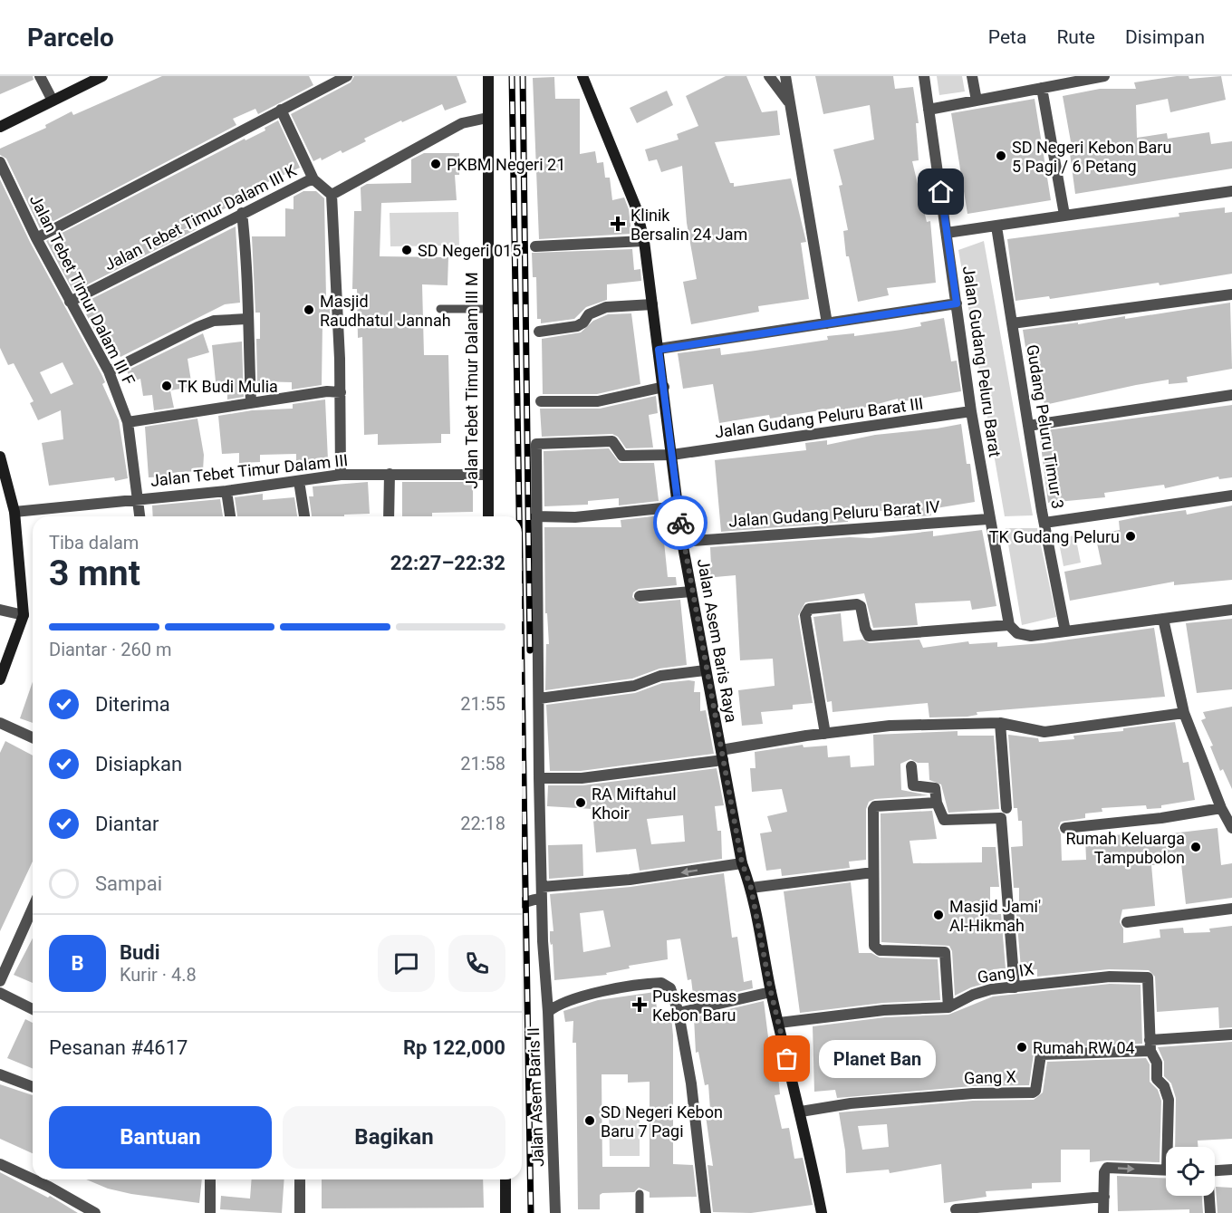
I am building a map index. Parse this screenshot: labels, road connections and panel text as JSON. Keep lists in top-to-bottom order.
{
  "streets": {
    "street": [
      "Jalan Tebet Timur Dalam III K",
      "Jalan Tebet Timur Dalam III F",
      "Jalan Gudang Peluru Barat",
      "Jalan Tebet Timur Dalam III M",
      "Jalan Gudang Peluru Barat III",
      "Gudang Peluru Timur 3",
      "Jalan Tebet Timur Dalam III",
      "Jalan Gudang Peluru Barat IV",
      "Jalan Asem Baris Raya",
      "Gang IX",
      "Gang X",
      "Jalan Asem Baris II"
    ]
  },
  "crossings": [
    ["Jalan Tebet Timur Dalam III K", "Jalan Tebet Timur Dalam III F"],
    ["Jalan Tebet Timur Dalam III F", "Jalan Tebet Timur Dalam III"],
    ["Jalan Gudang Peluru Barat", "Jalan Gudang Peluru Barat III"],
    ["Jalan Gudang Peluru Barat", "Jalan Gudang Peluru Barat IV"],
    ["Jalan Tebet Timur Dalam III M", "Jalan Tebet Timur Dalam III"],
    ["Jalan Gudang Peluru Barat III", "Jalan Asem Baris Raya"],
    ["Jalan Gudang Peluru Barat IV", "Jalan Asem Baris Raya"],
    ["Jalan Asem Baris Raya", "Gang IX"],
    ["Jalan Asem Baris Raya", "Gang X"],
    ["Gang IX", "Gang X"]
  ],
  "places": {
    "other": [
      "SD Negeri Kebon Baru 5 Pagi / 6 Petang",
      "PKBM Negeri 21",
      "SD Negeri 015",
      "Masjid Raudhatul Jannah",
      "TK Budi Mulia",
      "TK Gudang Peluru",
      "RA Miftahul Khoir",
      "Rumah Keluarga Tampubolon",
      "Masjid Jami' Al-Hikmah",
      "Rumah RW 04",
      "Planet Ban",
      "SD Negeri Kebon Baru 7 Pagi"
    ],
    "health": ["Klinik Bersalin 24 Jam", "Puskesmas Kebon Baru"]
  },
  "page": {
    "header": "Parcelo",
    "nav": ["Peta", "Rute", "Disimpan"],
    "heading": ["3 mnt", "Tiba dalam", "22:27–22:32"],
    "panel": [
      "Budi",
      "Kurir · 4.8",
      "Pesanan #4617",
      "Rp 122,000"
    ],
    "bar": "Diantar · 260 m",
    "list": [
      ["Diterima", "21:55"],
      ["Disiapkan", "21:58"],
      ["Diantar", "22:18"],
      "Sampai"
    ],
    "round": "B",
    "bubble": "Planet Ban",
    "buttons": ["Bantuan", "Bagikan"]
  }
}
